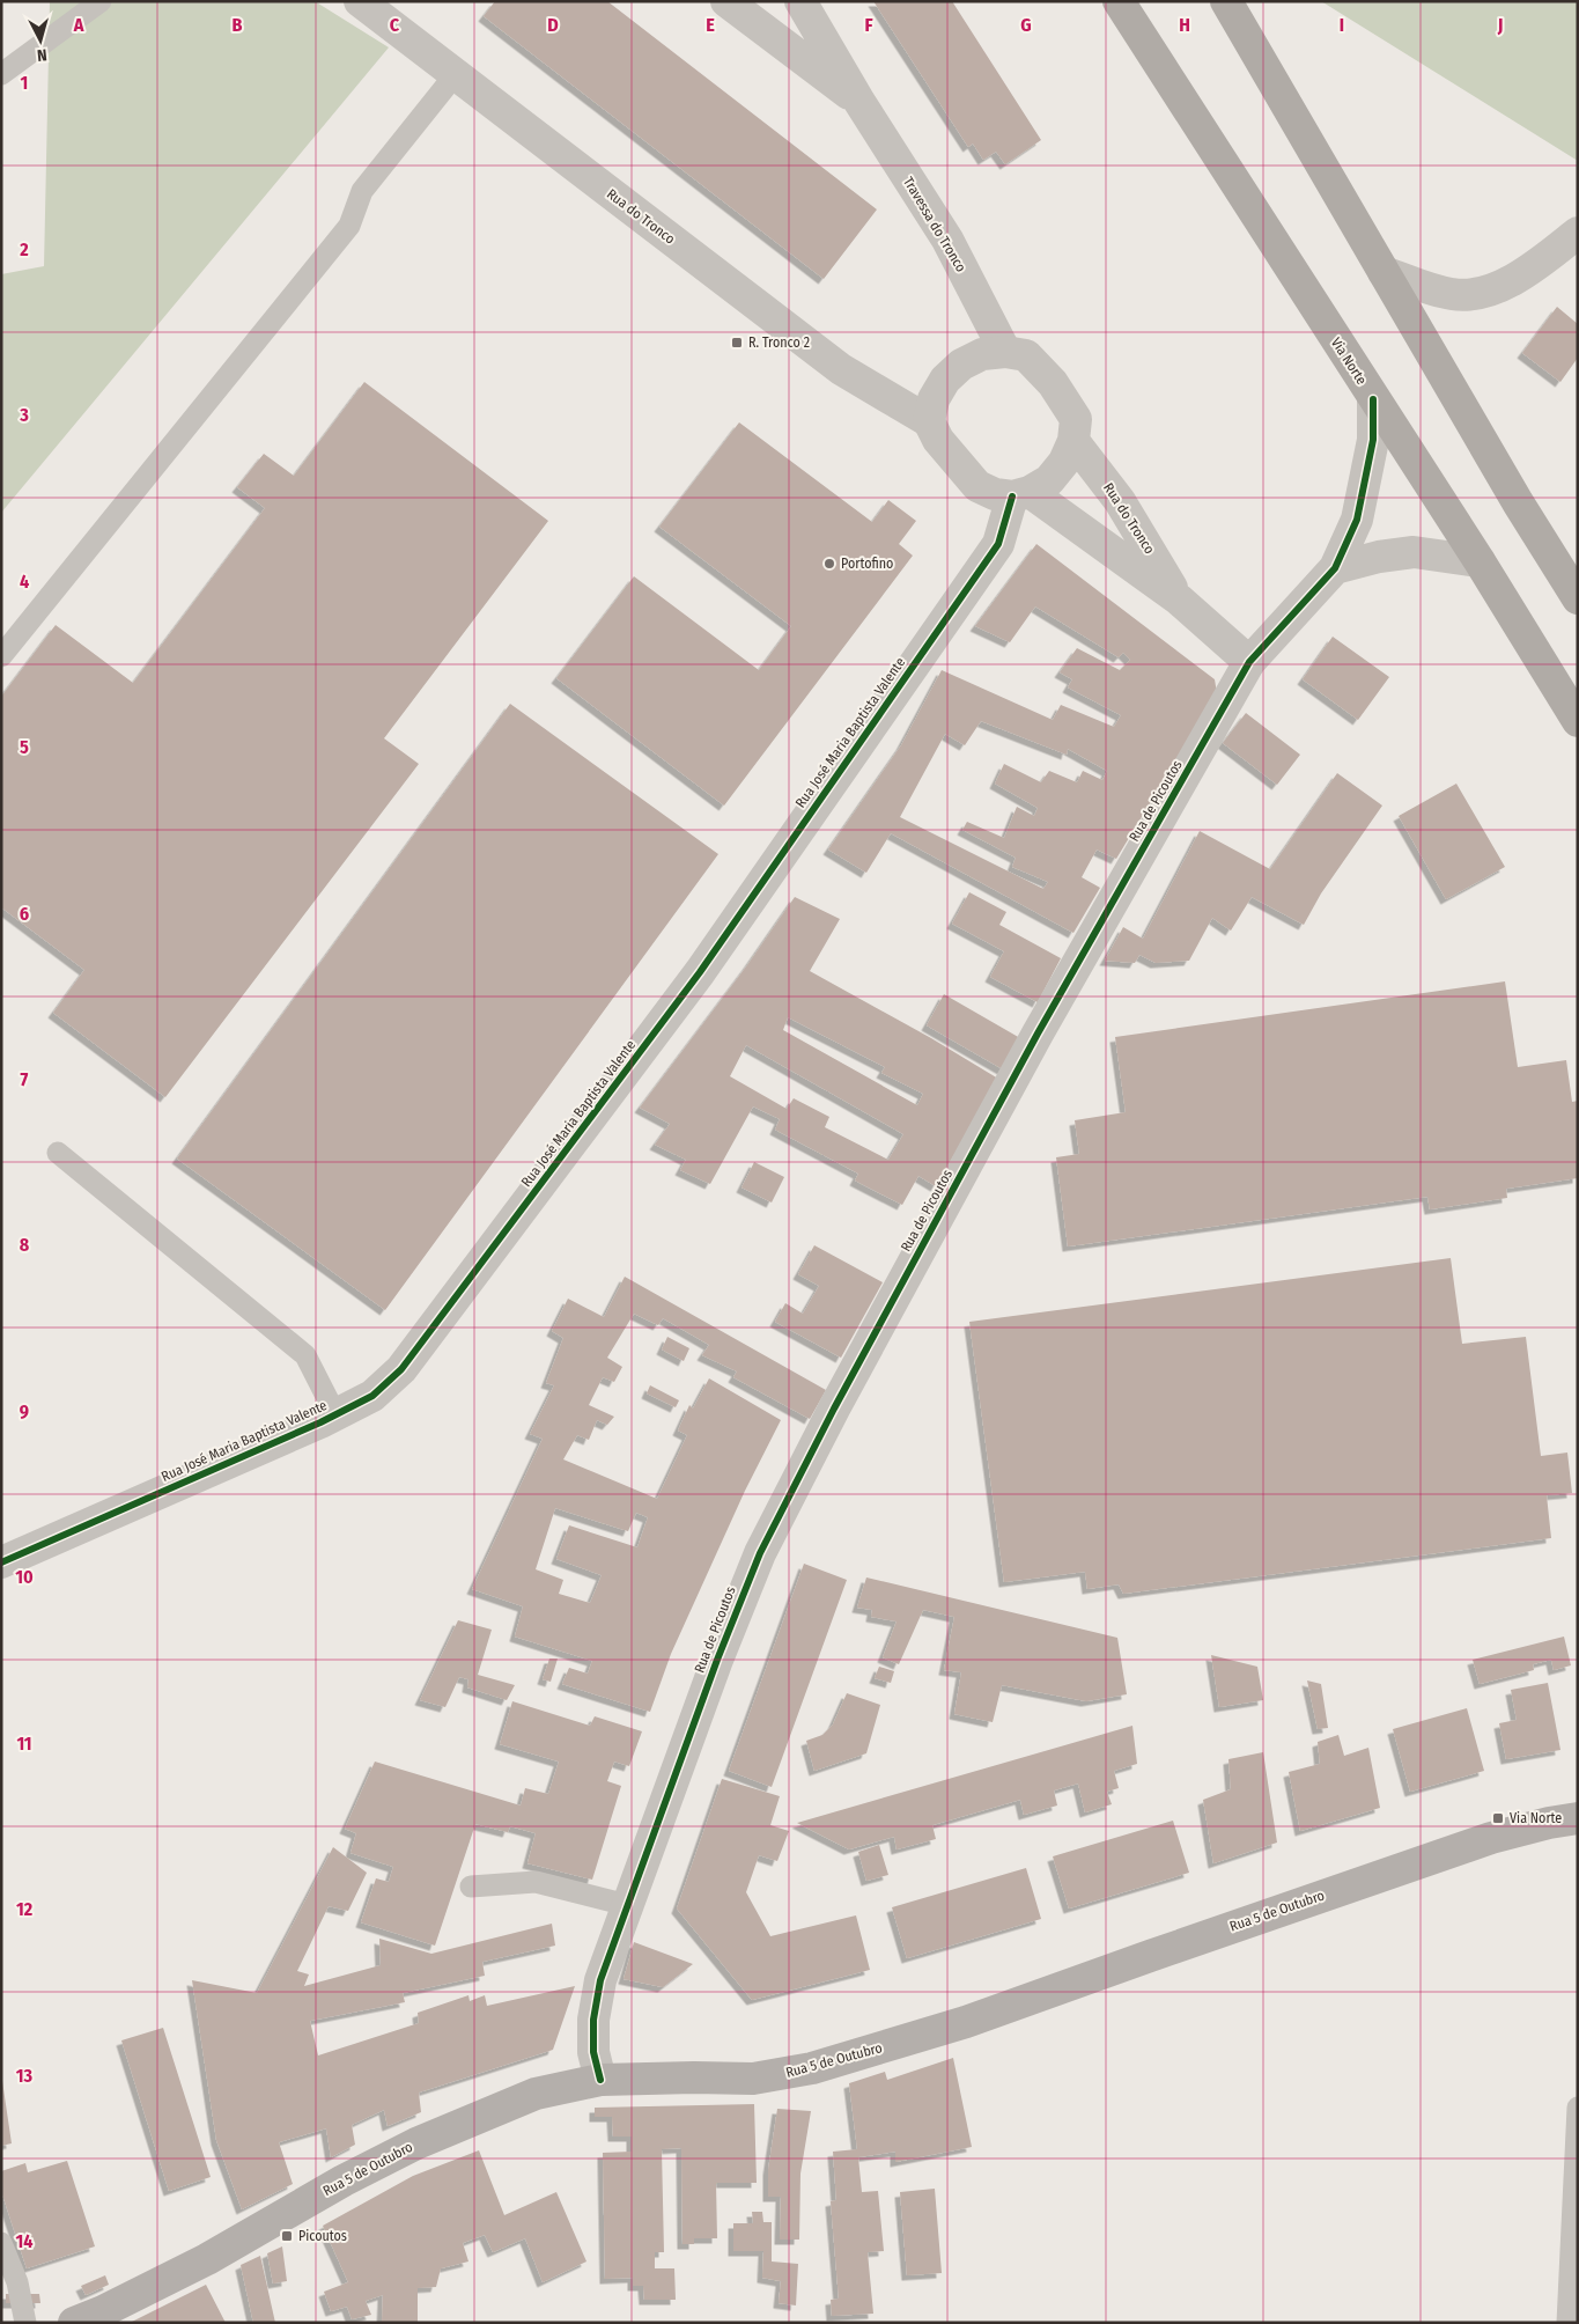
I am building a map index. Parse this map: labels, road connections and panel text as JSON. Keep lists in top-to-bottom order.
{
  "streets": {
    "highway": ["Via Norte"],
    "main road": ["Rua 5 de Outubro"],
    "street": [
      "Rua do Tronco",
      "Travessa do Tronco",
      "Rua José Maria Baptista Valente",
      "Rua de Picoutos"
    ]
  },
  "crossings": [
    ["Rua do Tronco", "Travessa do Tronco"],
    ["Rua do Tronco", "Rua José Maria Baptista Valente"],
    ["Rua do Tronco", "Rua de Picoutos"],
    ["Travessa do Tronco", "Rua José Maria Baptista Valente"],
    ["Via Norte", "Rua de Picoutos"],
    ["Rua de Picoutos", "Rua 5 de Outubro"]
  ],
  "places": {
    "transit": ["R. Tronco 2", "Via Norte", "Picoutos"],
    "other": ["Portofino"]
  },
  "north": "bottom",
  "grid": {
    "columns": [
      "A",
      "B",
      "C",
      "D",
      "E",
      "F",
      "G",
      "H",
      "I",
      "J"
    ],
    "rows": [
      "1",
      "2",
      "3",
      "4",
      "5",
      "6",
      "7",
      "8",
      "9",
      "10",
      "11",
      "12",
      "13",
      "14"
    ]
  }
}
